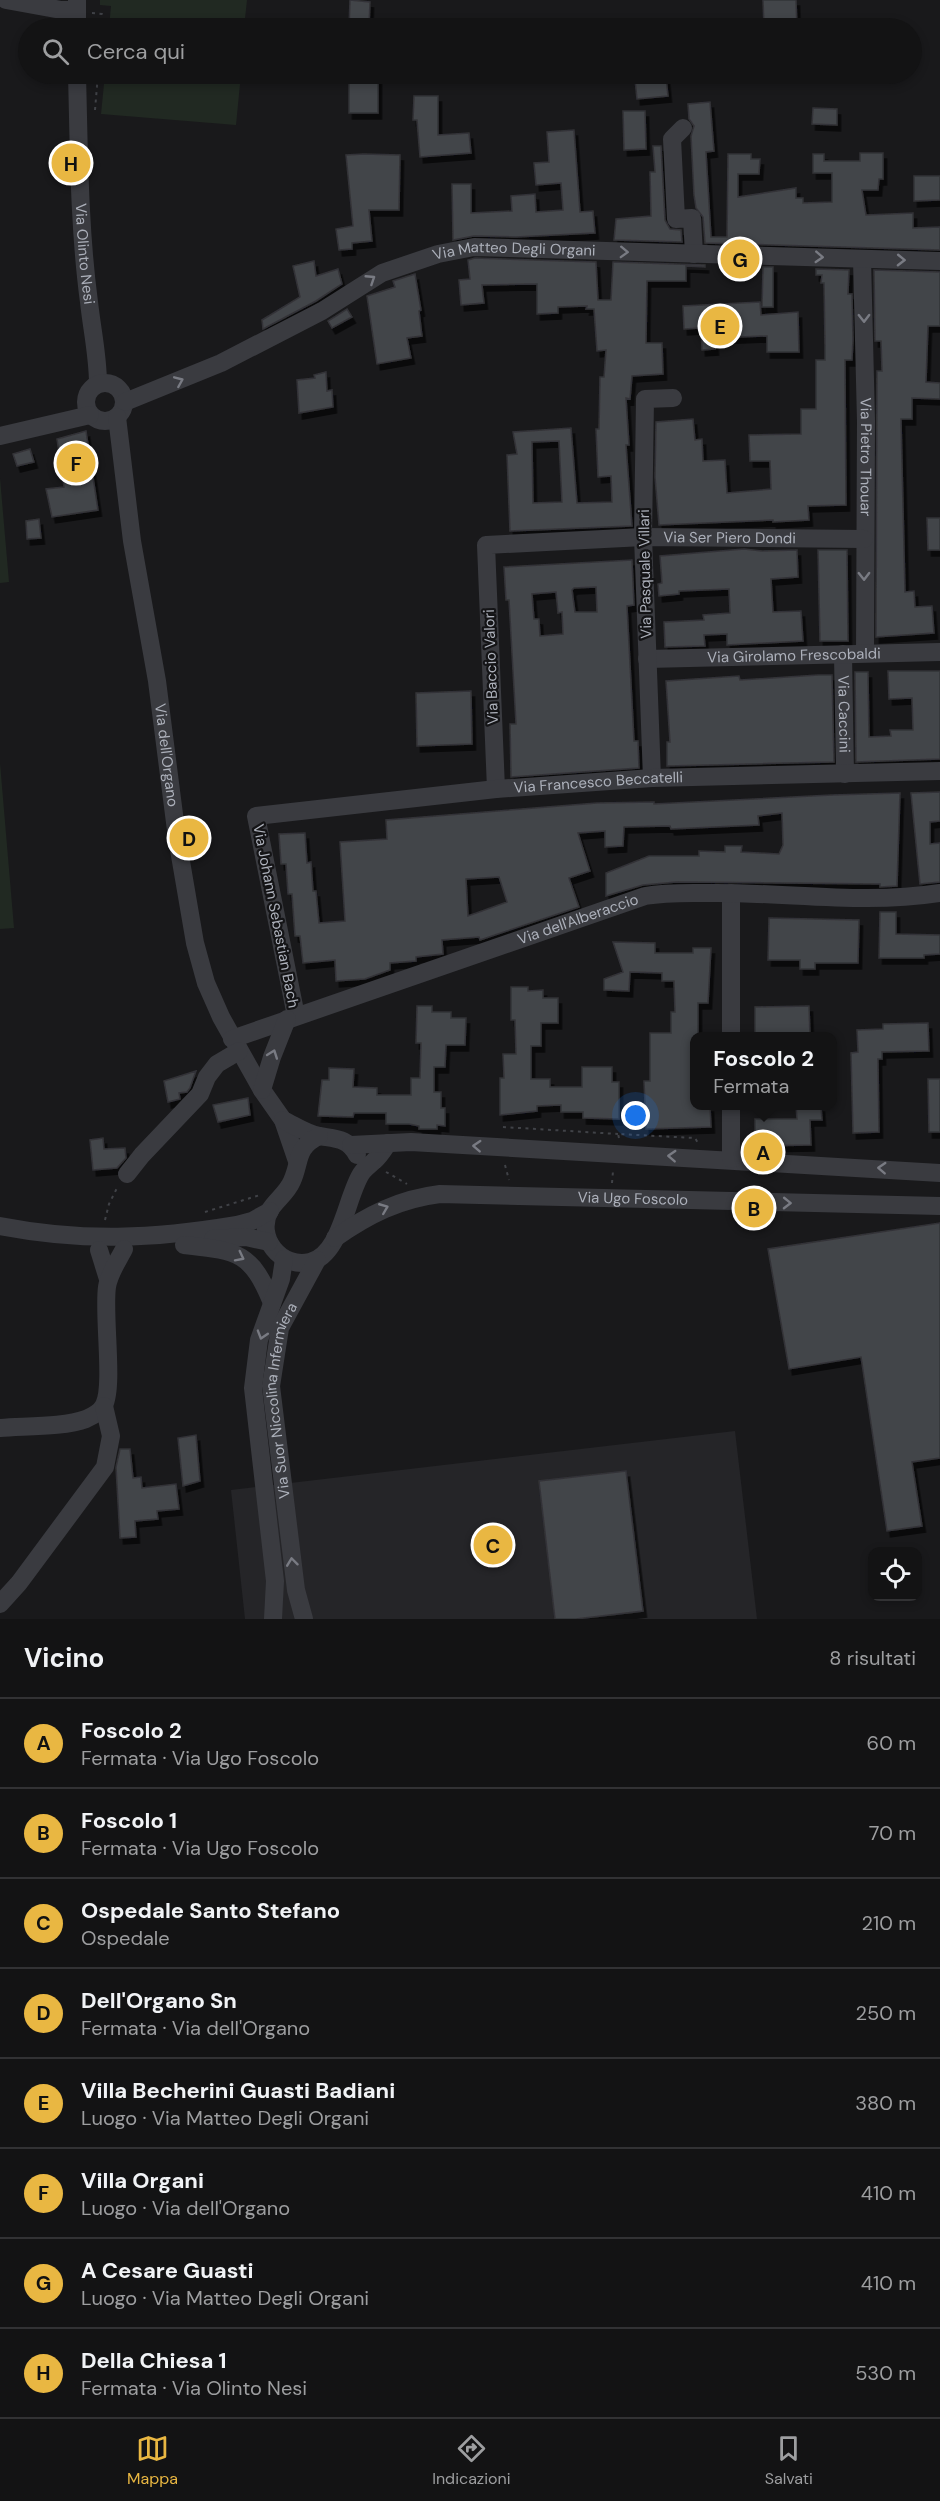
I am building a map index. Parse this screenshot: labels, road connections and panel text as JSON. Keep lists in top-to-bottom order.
{
  "streets": {
    "street": [
      "Via Olinto Nesi",
      "Via Matteo Degli Organi",
      "Via Pietro Thouar",
      "Via Ser Piero Dondi",
      "Via Pasquale Villari",
      "Via Girolamo Frescobaldi",
      "Via Baccio Valori",
      "Via Caccini",
      "Via dell'Organo",
      "Via Francesco Beccatelli",
      "Via Johann Sebastian Bach",
      "Via dell'Alberaccio",
      "Via Ugo Foscolo",
      "Via Suor Niccolina Infermiera"
    ]
  },
  "crossings": [
    ["Via Matteo Degli Organi", "Via Pietro Thouar"],
    ["Via Matteo Degli Organi", "Via dell'Organo"],
    ["Via Pietro Thouar", "Via Ser Piero Dondi"],
    ["Via Pietro Thouar", "Via Girolamo Frescobaldi"],
    ["Via Ser Piero Dondi", "Via Pasquale Villari"],
    ["Via Ser Piero Dondi", "Via Baccio Valori"],
    ["Via Pasquale Villari", "Via Girolamo Frescobaldi"],
    ["Via Pasquale Villari", "Via Francesco Beccatelli"],
    ["Via Girolamo Frescobaldi", "Via Caccini"],
    ["Via Baccio Valori", "Via Francesco Beccatelli"],
    ["Via Caccini", "Via Francesco Beccatelli"],
    ["Via dell'Organo", "Via dell'Alberaccio"],
    ["Via Francesco Beccatelli", "Via Johann Sebastian Bach"],
    ["Via Johann Sebastian Bach", "Via dell'Alberaccio"],
    ["Via Ugo Foscolo", "Via Suor Niccolina Infermiera"]
  ],
  "one_way": ["Via Matteo Degli Organi", "Via Pietro Thouar"],
  "page": {
    "search": "Cerca qui",
    "pins": [
      "H",
      "G",
      "E",
      "F",
      "D",
      "A",
      "B",
      "C"
    ],
    "popup": ["Foscolo 2", "Fermata"],
    "heading": ["Vicino", "8 risultati"],
    "list": [
      {
        "mark": "A",
        "name": "Foscolo 2",
        "note": "Fermata · Via Ugo Foscolo",
        "value": "60 m"
      },
      {
        "mark": "B",
        "name": "Foscolo 1",
        "note": "Fermata · Via Ugo Foscolo",
        "value": "70 m"
      },
      {
        "mark": "C",
        "name": "Ospedale Santo Stefano",
        "note": "Ospedale",
        "value": "210 m"
      },
      {
        "mark": "D",
        "name": "Dell'Organo Sn",
        "note": "Fermata · Via dell'Organo",
        "value": "250 m"
      },
      {
        "mark": "E",
        "name": "Villa Becherini Guasti Badiani",
        "note": "Luogo · Via Matteo Degli Organi",
        "value": "380 m"
      },
      {
        "mark": "F",
        "name": "Villa Organi",
        "note": "Luogo · Via dell'Organo",
        "value": "410 m"
      },
      {
        "mark": "G",
        "name": "A Cesare Guasti",
        "note": "Luogo · Via Matteo Degli Organi",
        "value": "410 m"
      },
      {
        "mark": "H",
        "name": "Della Chiesa 1",
        "note": "Fermata · Via Olinto Nesi",
        "value": "530 m"
      }
    ],
    "nav": ["Mappa", "Indicazioni", "Salvati"]
  }
}
